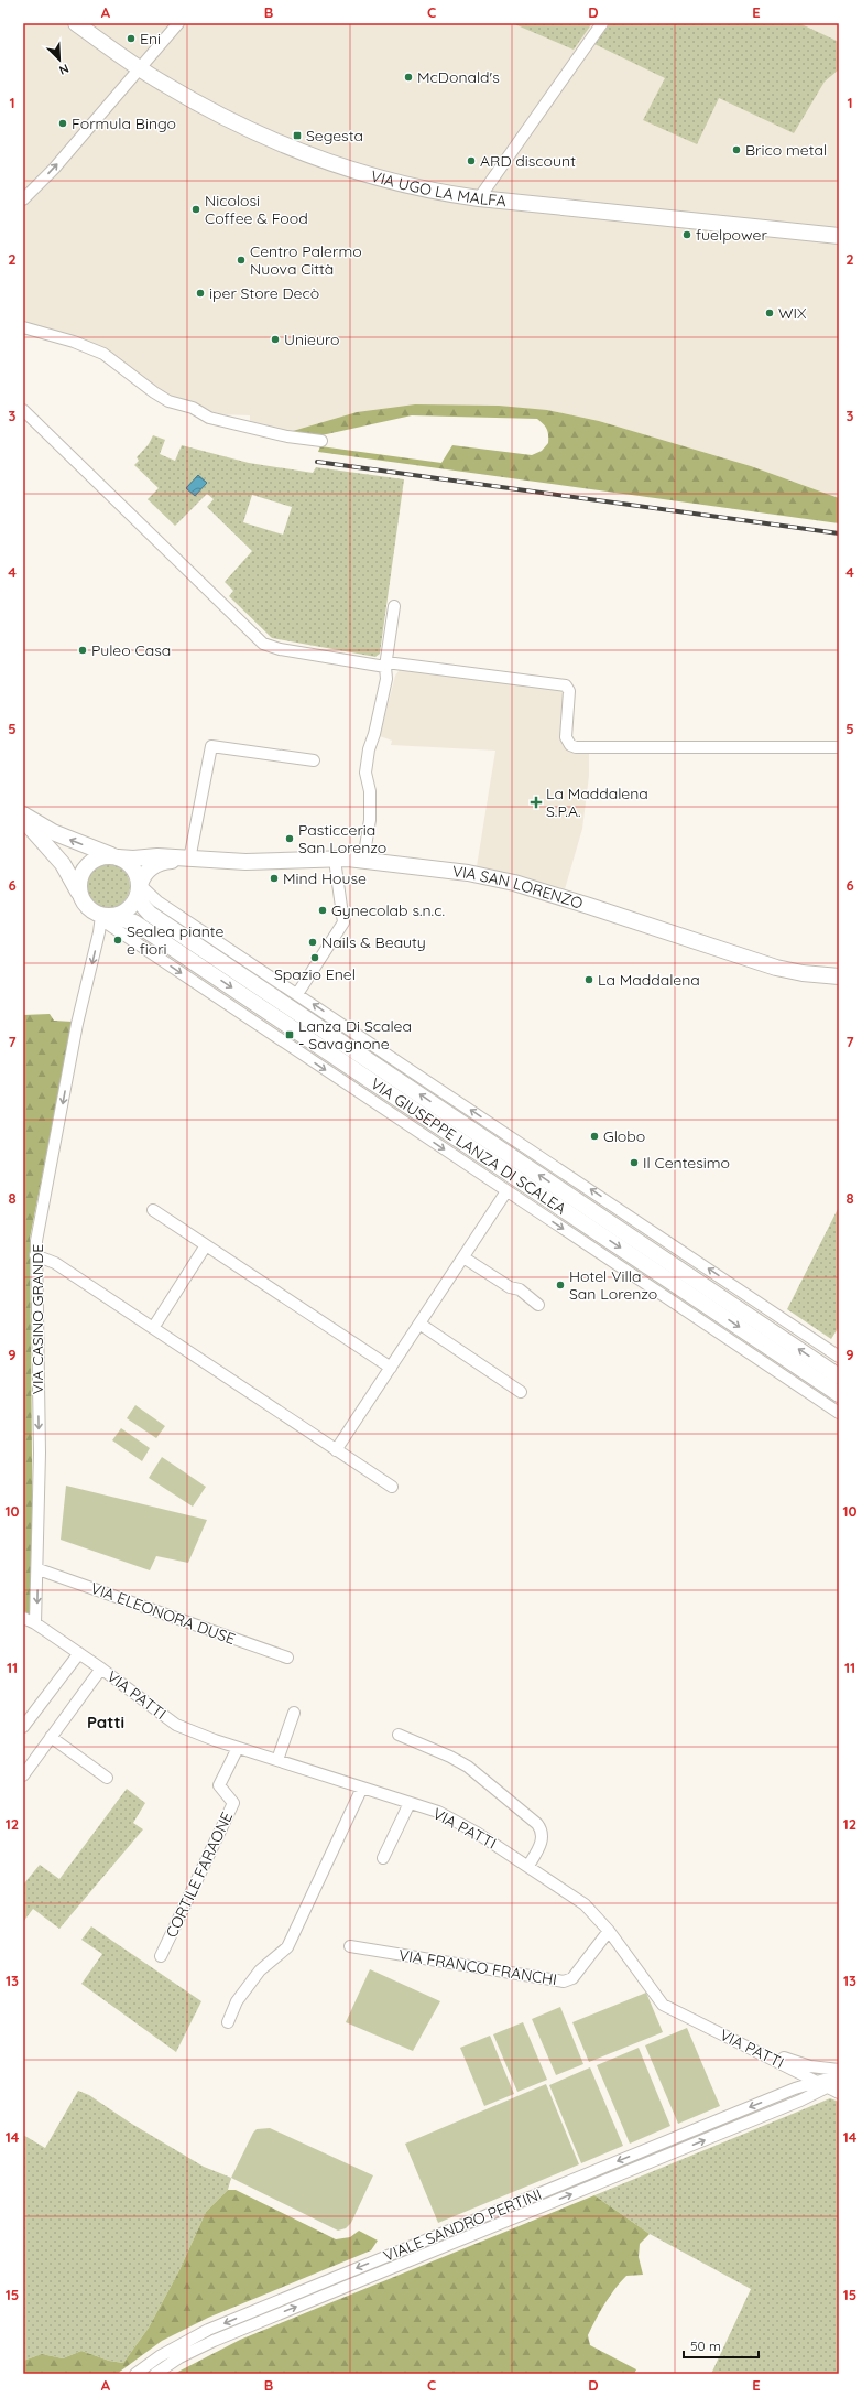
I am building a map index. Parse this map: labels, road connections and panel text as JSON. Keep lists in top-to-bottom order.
{
  "streets": {
    "street": [
      "VIA UGO LA MALFA",
      "VIA SAN LORENZO",
      "VIA GIUSEPPE LANZA DI SCALEA",
      "VIA CASINO GRANDE",
      "VIA ELEONORA DUSE",
      "VIA PATTI",
      "CORTILE FARAONE",
      "VIA FRANCO FRANCHI",
      "VIALE SANDRO PERTINI"
    ]
  },
  "crossings": [
    ["VIA SAN LORENZO", "VIA GIUSEPPE LANZA DI SCALEA"],
    ["VIA SAN LORENZO", "VIA CASINO GRANDE"],
    ["VIA GIUSEPPE LANZA DI SCALEA", "VIA CASINO GRANDE"],
    ["VIA CASINO GRANDE", "VIA ELEONORA DUSE"],
    ["VIA CASINO GRANDE", "VIA PATTI"],
    ["VIA PATTI", "CORTILE FARAONE"],
    ["VIA PATTI", "VIA FRANCO FRANCHI"],
    ["VIA PATTI", "VIALE SANDRO PERTINI"]
  ],
  "one_way": ["VIA CASINO GRANDE"],
  "districts": ["Patti"],
  "places": {
    "other": [
      "Eni",
      "McDonald's",
      "Formula Bingo",
      "Brico metal",
      "ARD discount",
      "Nicolosi Coffee & Food",
      "fuelpower",
      "Centro Palermo Nuova Città",
      "iper Store Decò",
      "WIX",
      "Unieuro",
      "Puleo Casa",
      "Pasticceria San Lorenzo",
      "Mind House",
      "Gynecolab s.n.c.",
      "Sealea piante e fiori",
      "Nails & Beauty",
      "Spazio Enel",
      "La Maddalena",
      "Globo",
      "Il Centesimo",
      "Hotel Villa San Lorenzo"
    ],
    "transit": ["Segesta", "Lanza Di Scalea - Savagnone"],
    "health": ["La Maddalena S.P.A."]
  },
  "scale_bar": "50 m",
  "north": "bottom right",
  "grid": {
    "columns": [
      "A",
      "B",
      "C",
      "D",
      "E"
    ],
    "rows": [
      "1",
      "2",
      "3",
      "4",
      "5",
      "6",
      "7",
      "8",
      "9",
      "10",
      "11",
      "12",
      "13",
      "14",
      "15"
    ]
  }
}
